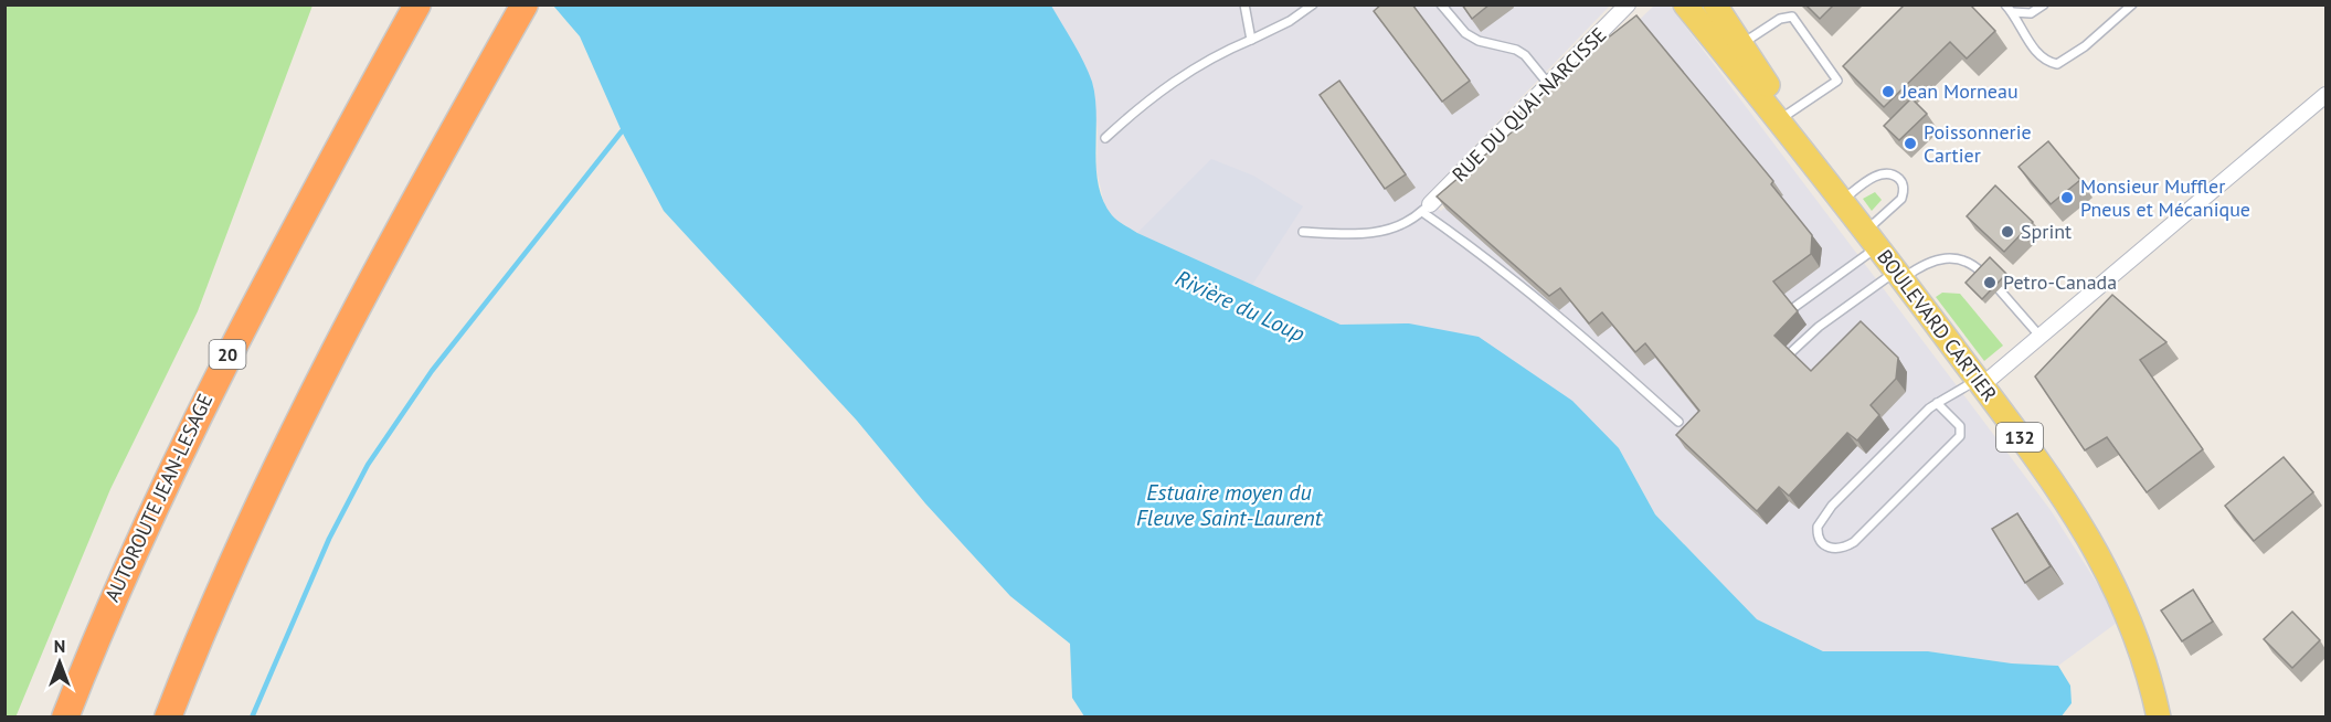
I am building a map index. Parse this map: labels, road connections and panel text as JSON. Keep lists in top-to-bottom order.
{
  "streets": {
    "highway": ["20", "AUTOROUTE JEAN-LESAGE"],
    "main road": ["BOULEVARD CARTIER", "132"],
    "street": ["RUE DU QUAI-NARCISSE"]
  },
  "water": ["Rivière du Loup", "Estuaire moyen du Fleuve Saint-Laurent"],
  "places": [
    "Jean Morneau",
    "Poissonnerie Cartier",
    "Monsieur Muffler Pneus et Mécanique",
    "Sprint",
    "Petro-Canada"
  ],
  "north": "top"
}
